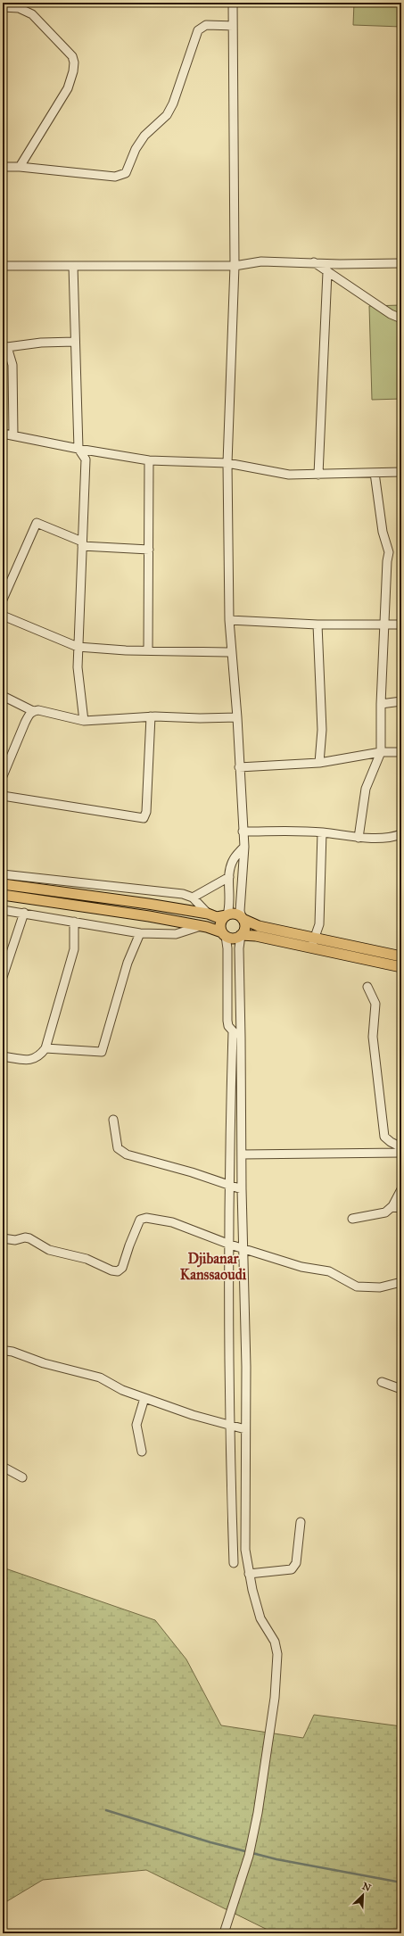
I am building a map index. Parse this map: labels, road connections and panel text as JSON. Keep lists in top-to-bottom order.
{
  "districts": ["Djibanar Kanssaoudi"],
  "north": "top right"
}
